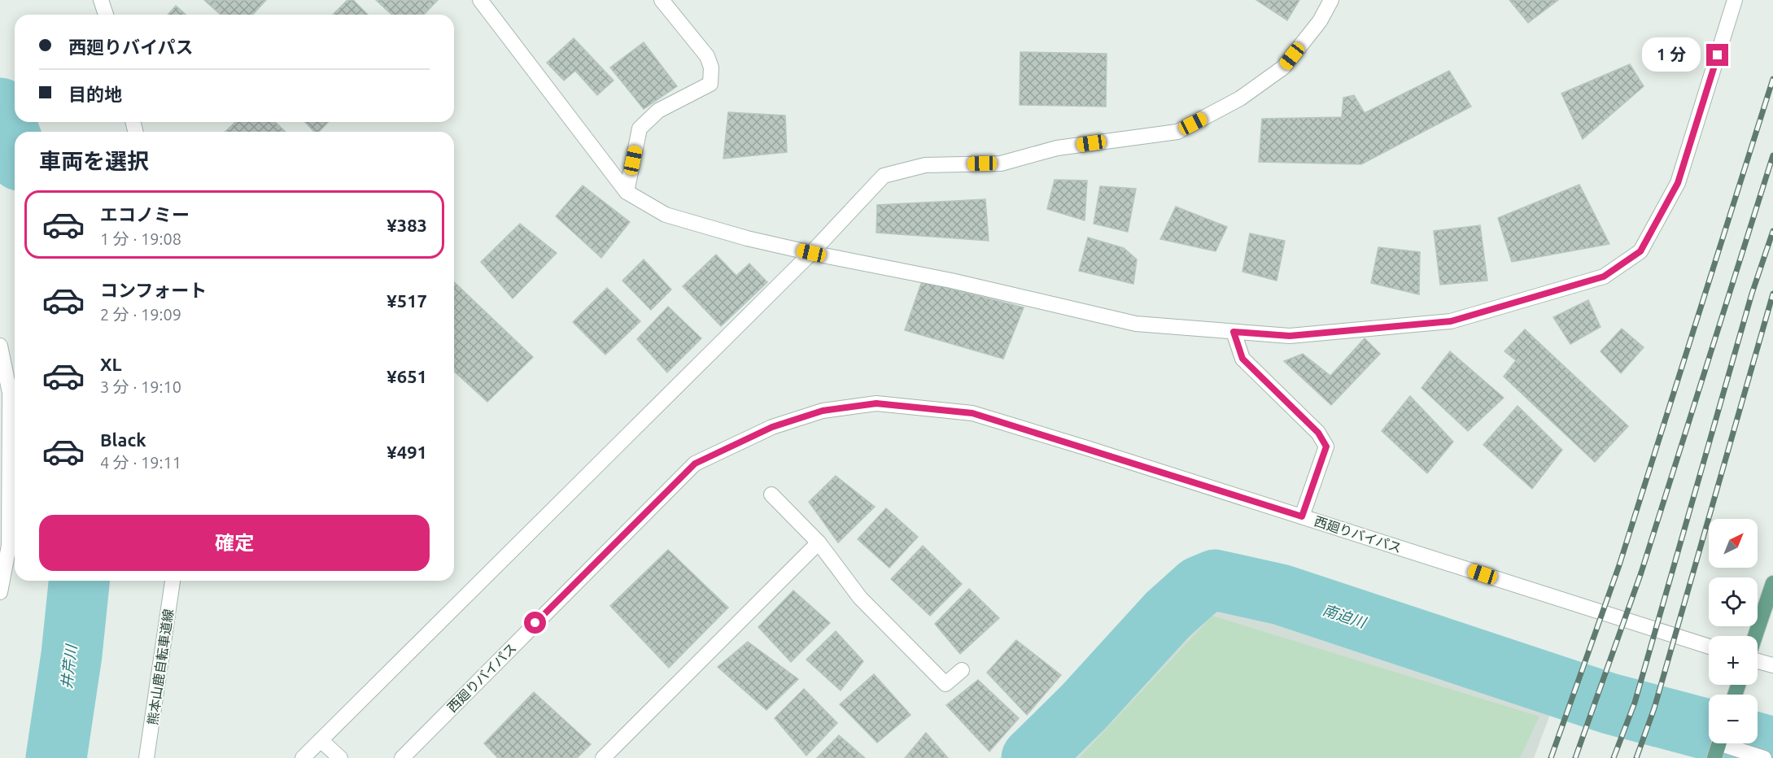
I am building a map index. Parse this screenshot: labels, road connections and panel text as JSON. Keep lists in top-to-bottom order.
{
  "streets": {
    "street": ["西廻りバイパス", "熊本山鹿自転車道線"]
  },
  "water": ["南迫川", "井芹川"],
  "north": "top right",
  "page": {
    "banner": ["西廻りバイパス", "目的地"],
    "bubble": "1 分",
    "heading": "車両を選択",
    "list": [
      {
        "name": "エコノミー",
        "note": "1 分 · 19:08",
        "value": "¥383"
      },
      {
        "name": "コンフォート",
        "note": "2 分 · 19:09",
        "value": "¥517"
      },
      {
        "name": "XL",
        "note": "3 分 · 19:10",
        "value": "¥651"
      },
      {
        "name": "Black",
        "note": "4 分 · 19:11",
        "value": "¥491"
      }
    ],
    "buttons": "確定",
    "map_buttons": ["+", "−"]
  }
}
